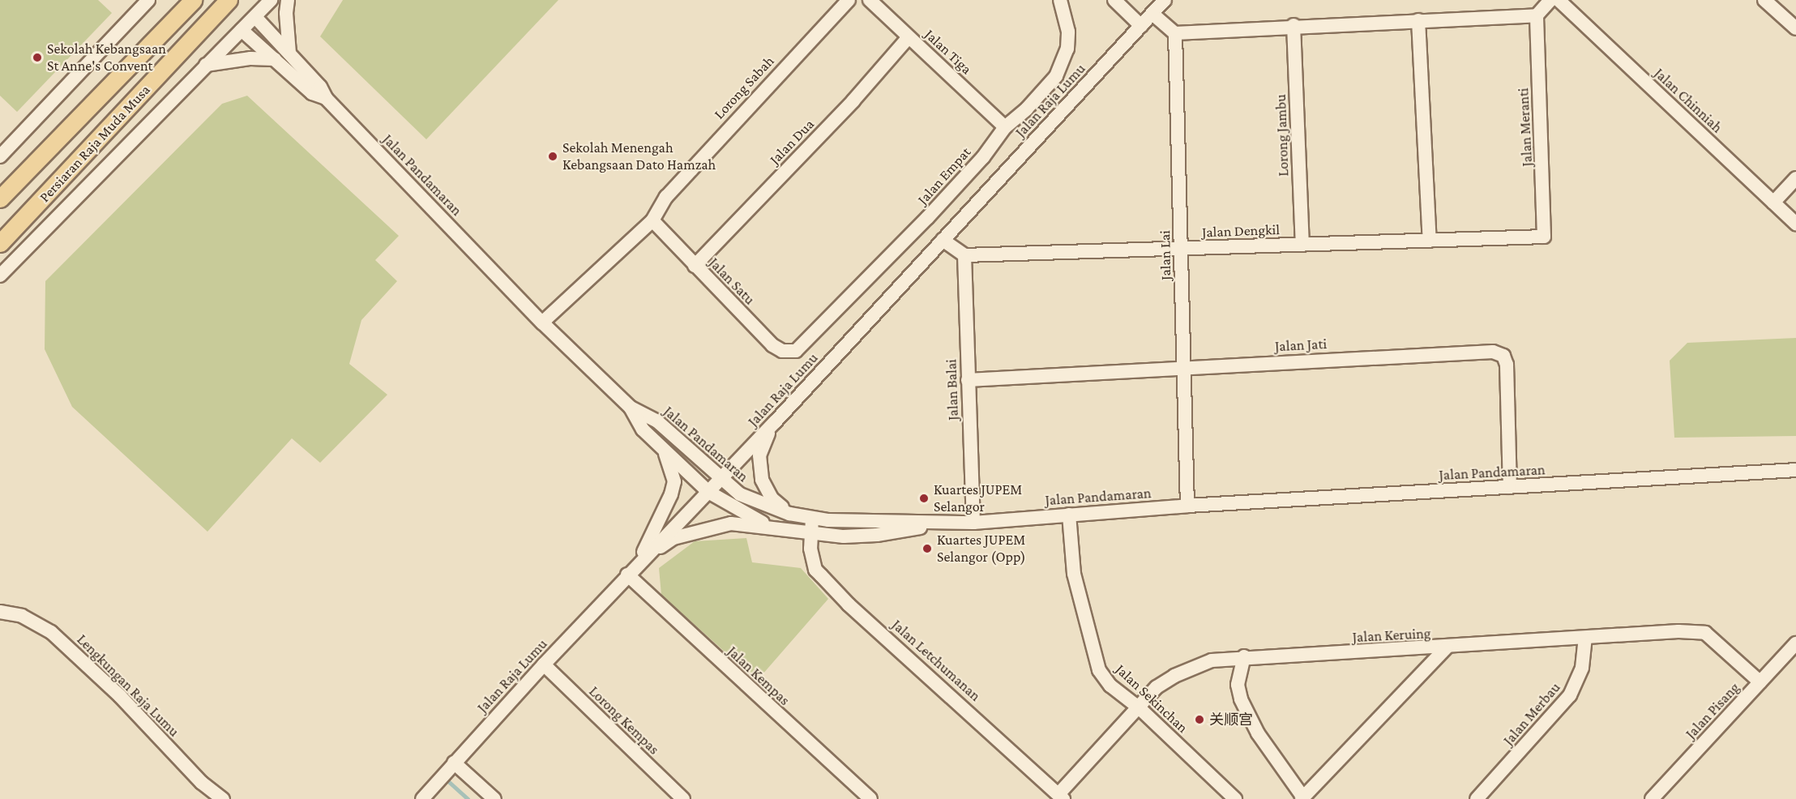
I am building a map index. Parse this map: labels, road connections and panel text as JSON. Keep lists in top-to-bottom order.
{
  "streets": {
    "main road": ["Persiaran Raja Muda Musa"],
    "street": [
      "Jalan Tiga",
      "Lorong Sabah",
      "Jalan Raja Lumu",
      "Jalan Chinniah",
      "Jalan Meranti",
      "Lorong Jambu",
      "Jalan Dua",
      "Jalan Pandamaran",
      "Jalan Empat",
      "Jalan Dengkil",
      "Jalan Lai",
      "Jalan Satu",
      "Jalan Jati",
      "Jalan Balai",
      "Jalan Keruing",
      "Jalan Letchumanan",
      "Jalan Kempas",
      "Lengkungan Raja Lumu",
      "Jalan Sekinchan",
      "Jalan Pisang",
      "Jalan Merbau",
      "Lorong Kempas"
    ]
  },
  "crossings": [
    ["Jalan Tiga", "Jalan Dua"],
    ["Jalan Tiga", "Jalan Empat"],
    ["Lorong Sabah", "Jalan Pandamaran"],
    ["Lorong Sabah", "Jalan Satu"],
    ["Jalan Raja Lumu", "Jalan Pandamaran"],
    ["Jalan Raja Lumu", "Jalan Kempas"],
    ["Jalan Raja Lumu", "Lorong Kempas"],
    ["Jalan Meranti", "Jalan Dengkil"],
    ["Lorong Jambu", "Jalan Dengkil"],
    ["Jalan Dua", "Jalan Satu"],
    ["Jalan Pandamaran", "Jalan Lai"],
    ["Jalan Pandamaran", "Jalan Jati"],
    ["Jalan Pandamaran", "Jalan Balai"],
    ["Jalan Pandamaran", "Jalan Letchumanan"],
    ["Jalan Pandamaran", "Jalan Sekinchan"],
    ["Jalan Empat", "Jalan Satu"],
    ["Jalan Dengkil", "Jalan Lai"],
    ["Jalan Dengkil", "Jalan Balai"],
    ["Jalan Lai", "Jalan Jati"],
    ["Jalan Jati", "Jalan Balai"],
    ["Jalan Keruing", "Jalan Letchumanan"],
    ["Jalan Keruing", "Jalan Sekinchan"],
    ["Jalan Keruing", "Jalan Pisang"],
    ["Jalan Keruing", "Jalan Merbau"]
  ],
  "places": [
    "Sekolah Kebangsaan St Anne's Convent",
    "Sekolah Menengah Kebangsaan Dato Hamzah",
    "Kuartes JUPEM Selangor",
    "Kuartes JUPEM Selangor (Opp)",
    "关顺宫"
  ]
}
